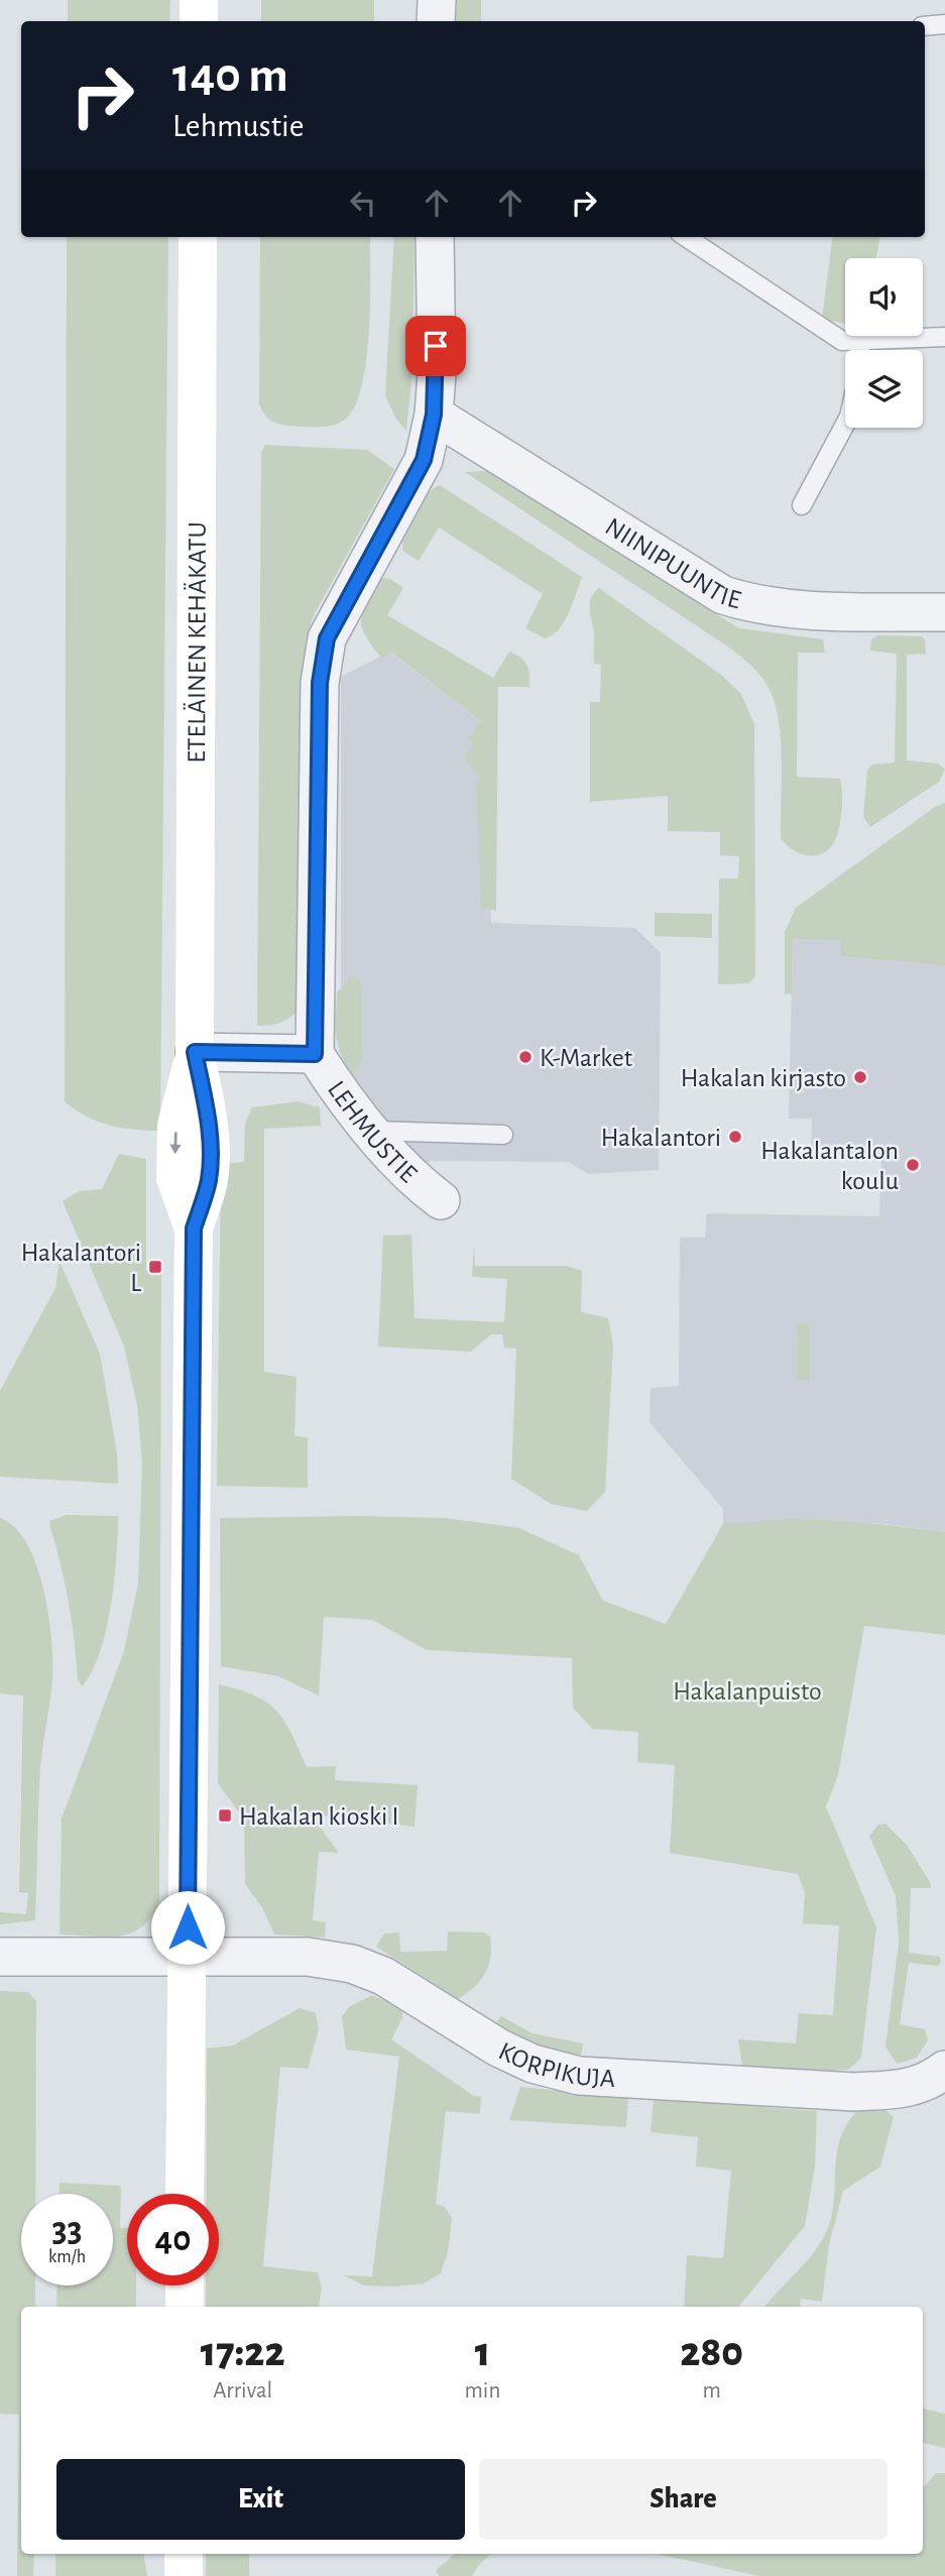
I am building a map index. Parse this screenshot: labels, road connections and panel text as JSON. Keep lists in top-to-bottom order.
{
  "streets": {
    "street": [
      "NIINIPUUNTIE",
      "ETELÄINEN KEHÄKATU",
      "LEHMUSTIE",
      "KORPIKUJA"
    ]
  },
  "crossings": [
    ["NIINIPUUNTIE", "LEHMUSTIE"],
    ["ETELÄINEN KEHÄKATU", "LEHMUSTIE"],
    ["ETELÄINEN KEHÄKATU", "KORPIKUJA"]
  ],
  "parks": ["Hakalanpuisto"],
  "places": {
    "other": [
      "K-Market",
      "Hakalan kirjasto",
      "Hakalantori",
      "Hakalantalon koulu"
    ],
    "transit": ["Hakalantori L", "Hakalan kioski I"]
  },
  "page": {
    "turn": ["140 m", "Lehmustie"],
    "speed": "33 km/h",
    "limit": "40",
    "eta": [
      "17:22",
      "Arrival",
      "1",
      "min",
      "280",
      "m"
    ],
    "buttons": ["Exit", "Share"]
  }
}
